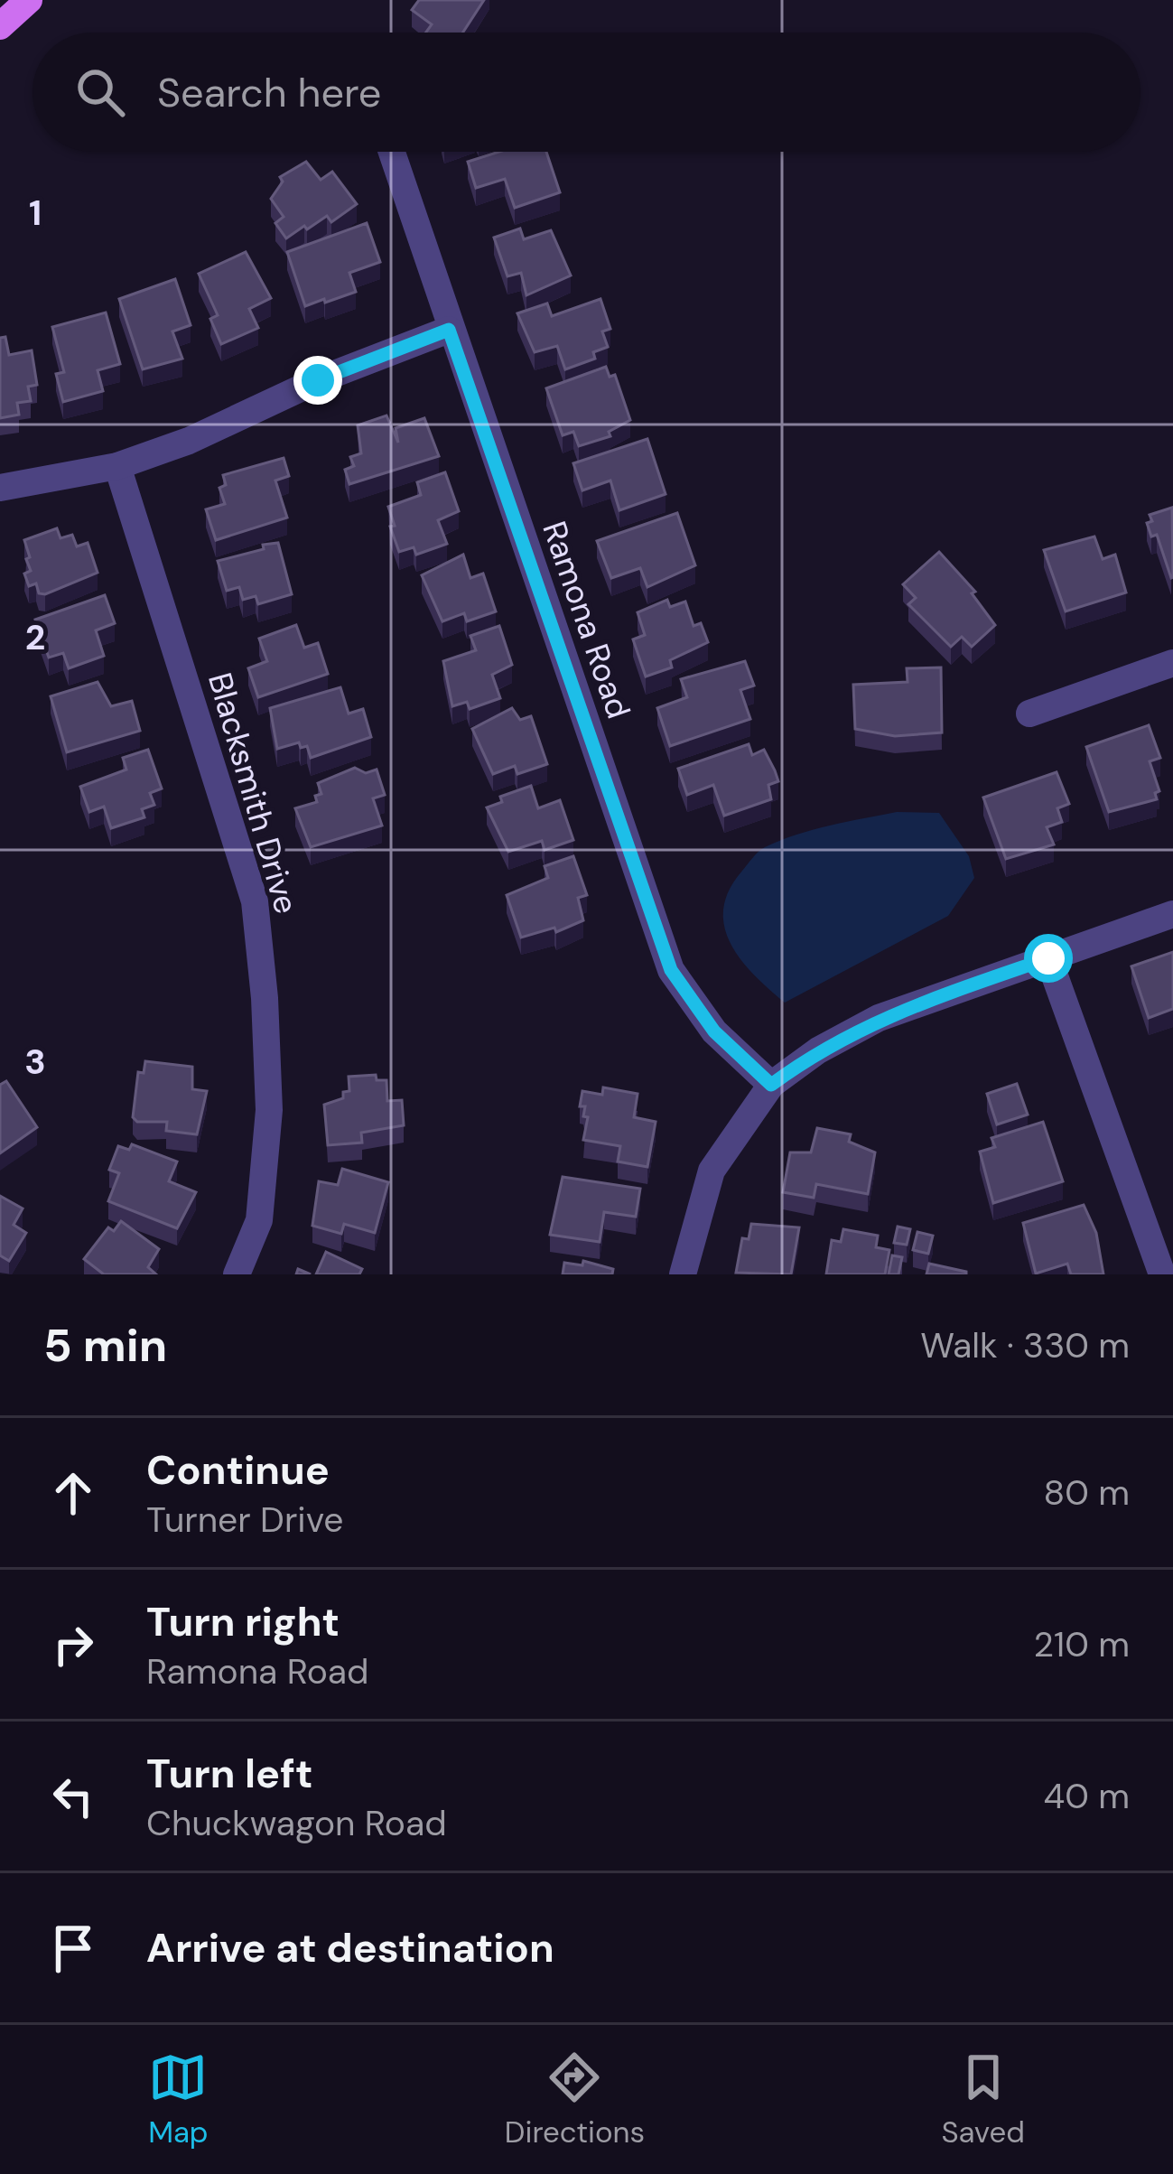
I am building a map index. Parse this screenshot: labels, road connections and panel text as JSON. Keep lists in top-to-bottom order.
{
  "streets": {
    "street": ["Ramona Road", "Blacksmith Drive"]
  },
  "page": {
    "search": "Search here",
    "heading": ["5 min", "Walk · 330 m"],
    "list": [
      ["Continue", "Turner Drive", "80 m"],
      ["Turn right", "Ramona Road", "210 m"],
      ["Turn left", "Chuckwagon Road", "40 m"],
      "Arrive at destination"
    ],
    "nav": ["Map", "Directions", "Saved"]
  },
  "grid": {
    "rows": ["1", "2", "3"]
  }
}
